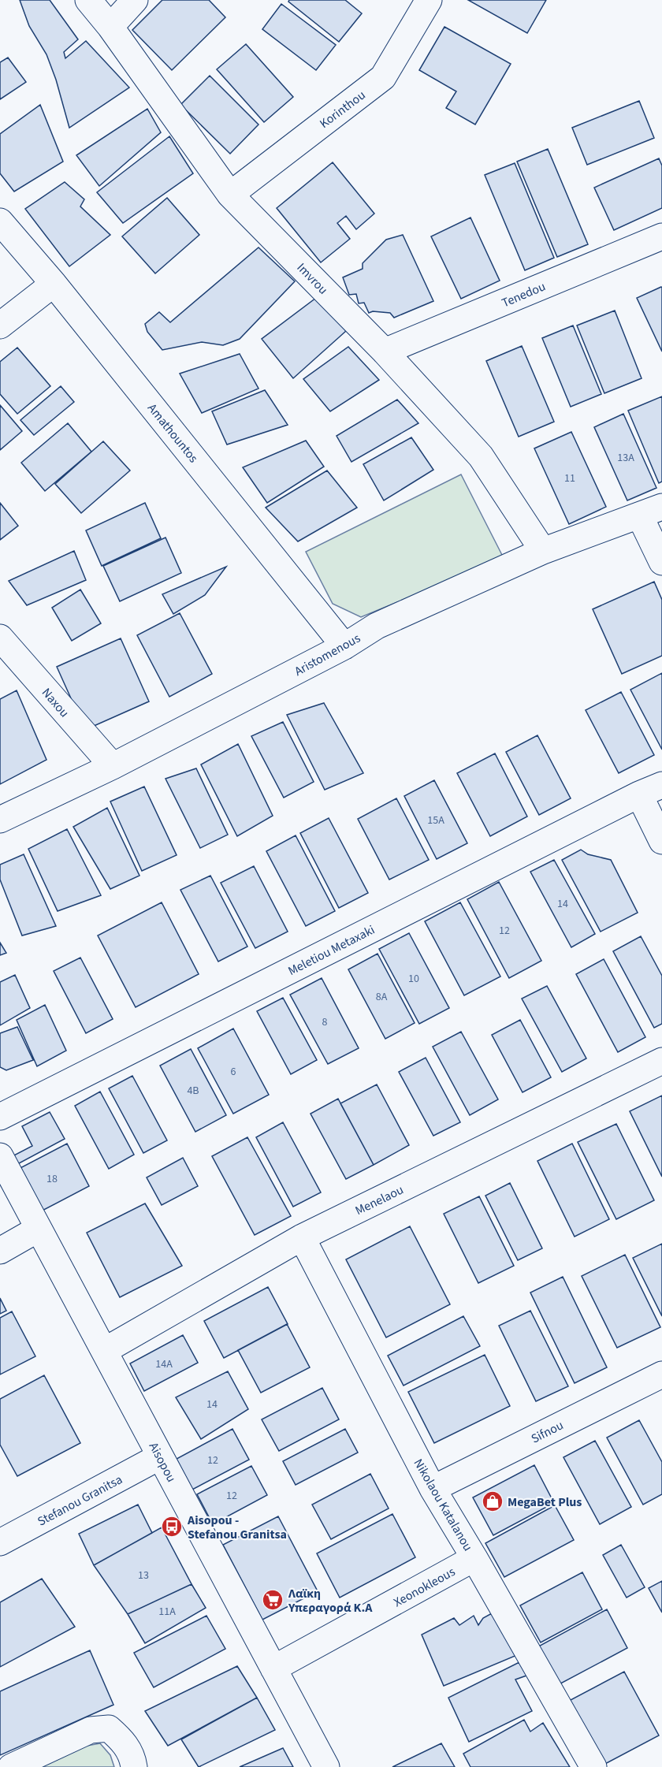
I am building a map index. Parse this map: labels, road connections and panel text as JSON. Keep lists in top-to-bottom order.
{
  "streets": {
    "street": [
      "Korinthou",
      "Imvrou",
      "Tenedou",
      "Amathountos",
      "Aristomenous",
      "Naxou",
      "Meletiou Metaxaki",
      "Menelaou",
      "Sifnou",
      "Aisopou",
      "Stefanou Granitsa",
      "Nikolaou Katalanou",
      "Xeonokleous"
    ]
  },
  "crossings": [
    ["Korinthou", "Imvrou"],
    ["Imvrou", "Tenedou"],
    ["Imvrou", "Aristomenous"],
    ["Amathountos", "Aristomenous"],
    ["Aristomenous", "Naxou"],
    ["Menelaou", "Aisopou"],
    ["Menelaou", "Nikolaou Katalanou"],
    ["Sifnou", "Nikolaou Katalanou"],
    ["Aisopou", "Stefanou Granitsa"],
    ["Aisopou", "Xeonokleous"],
    ["Nikolaou Katalanou", "Xeonokleous"]
  ],
  "places": {
    "shop": ["MegaBet Plus"],
    "bus stop": ["Aisopou - Stefanou Granitsa"],
    "supermarket": ["Λαϊκη Υπεραγορά Κ.Α"]
  },
  "house_numbers": [
    "13A",
    "11",
    "15A",
    "14",
    "12",
    "10",
    "8A",
    "8",
    "6",
    "4B",
    "18",
    "14A",
    "14",
    "12",
    "12",
    "13",
    "11A"
  ]
}
